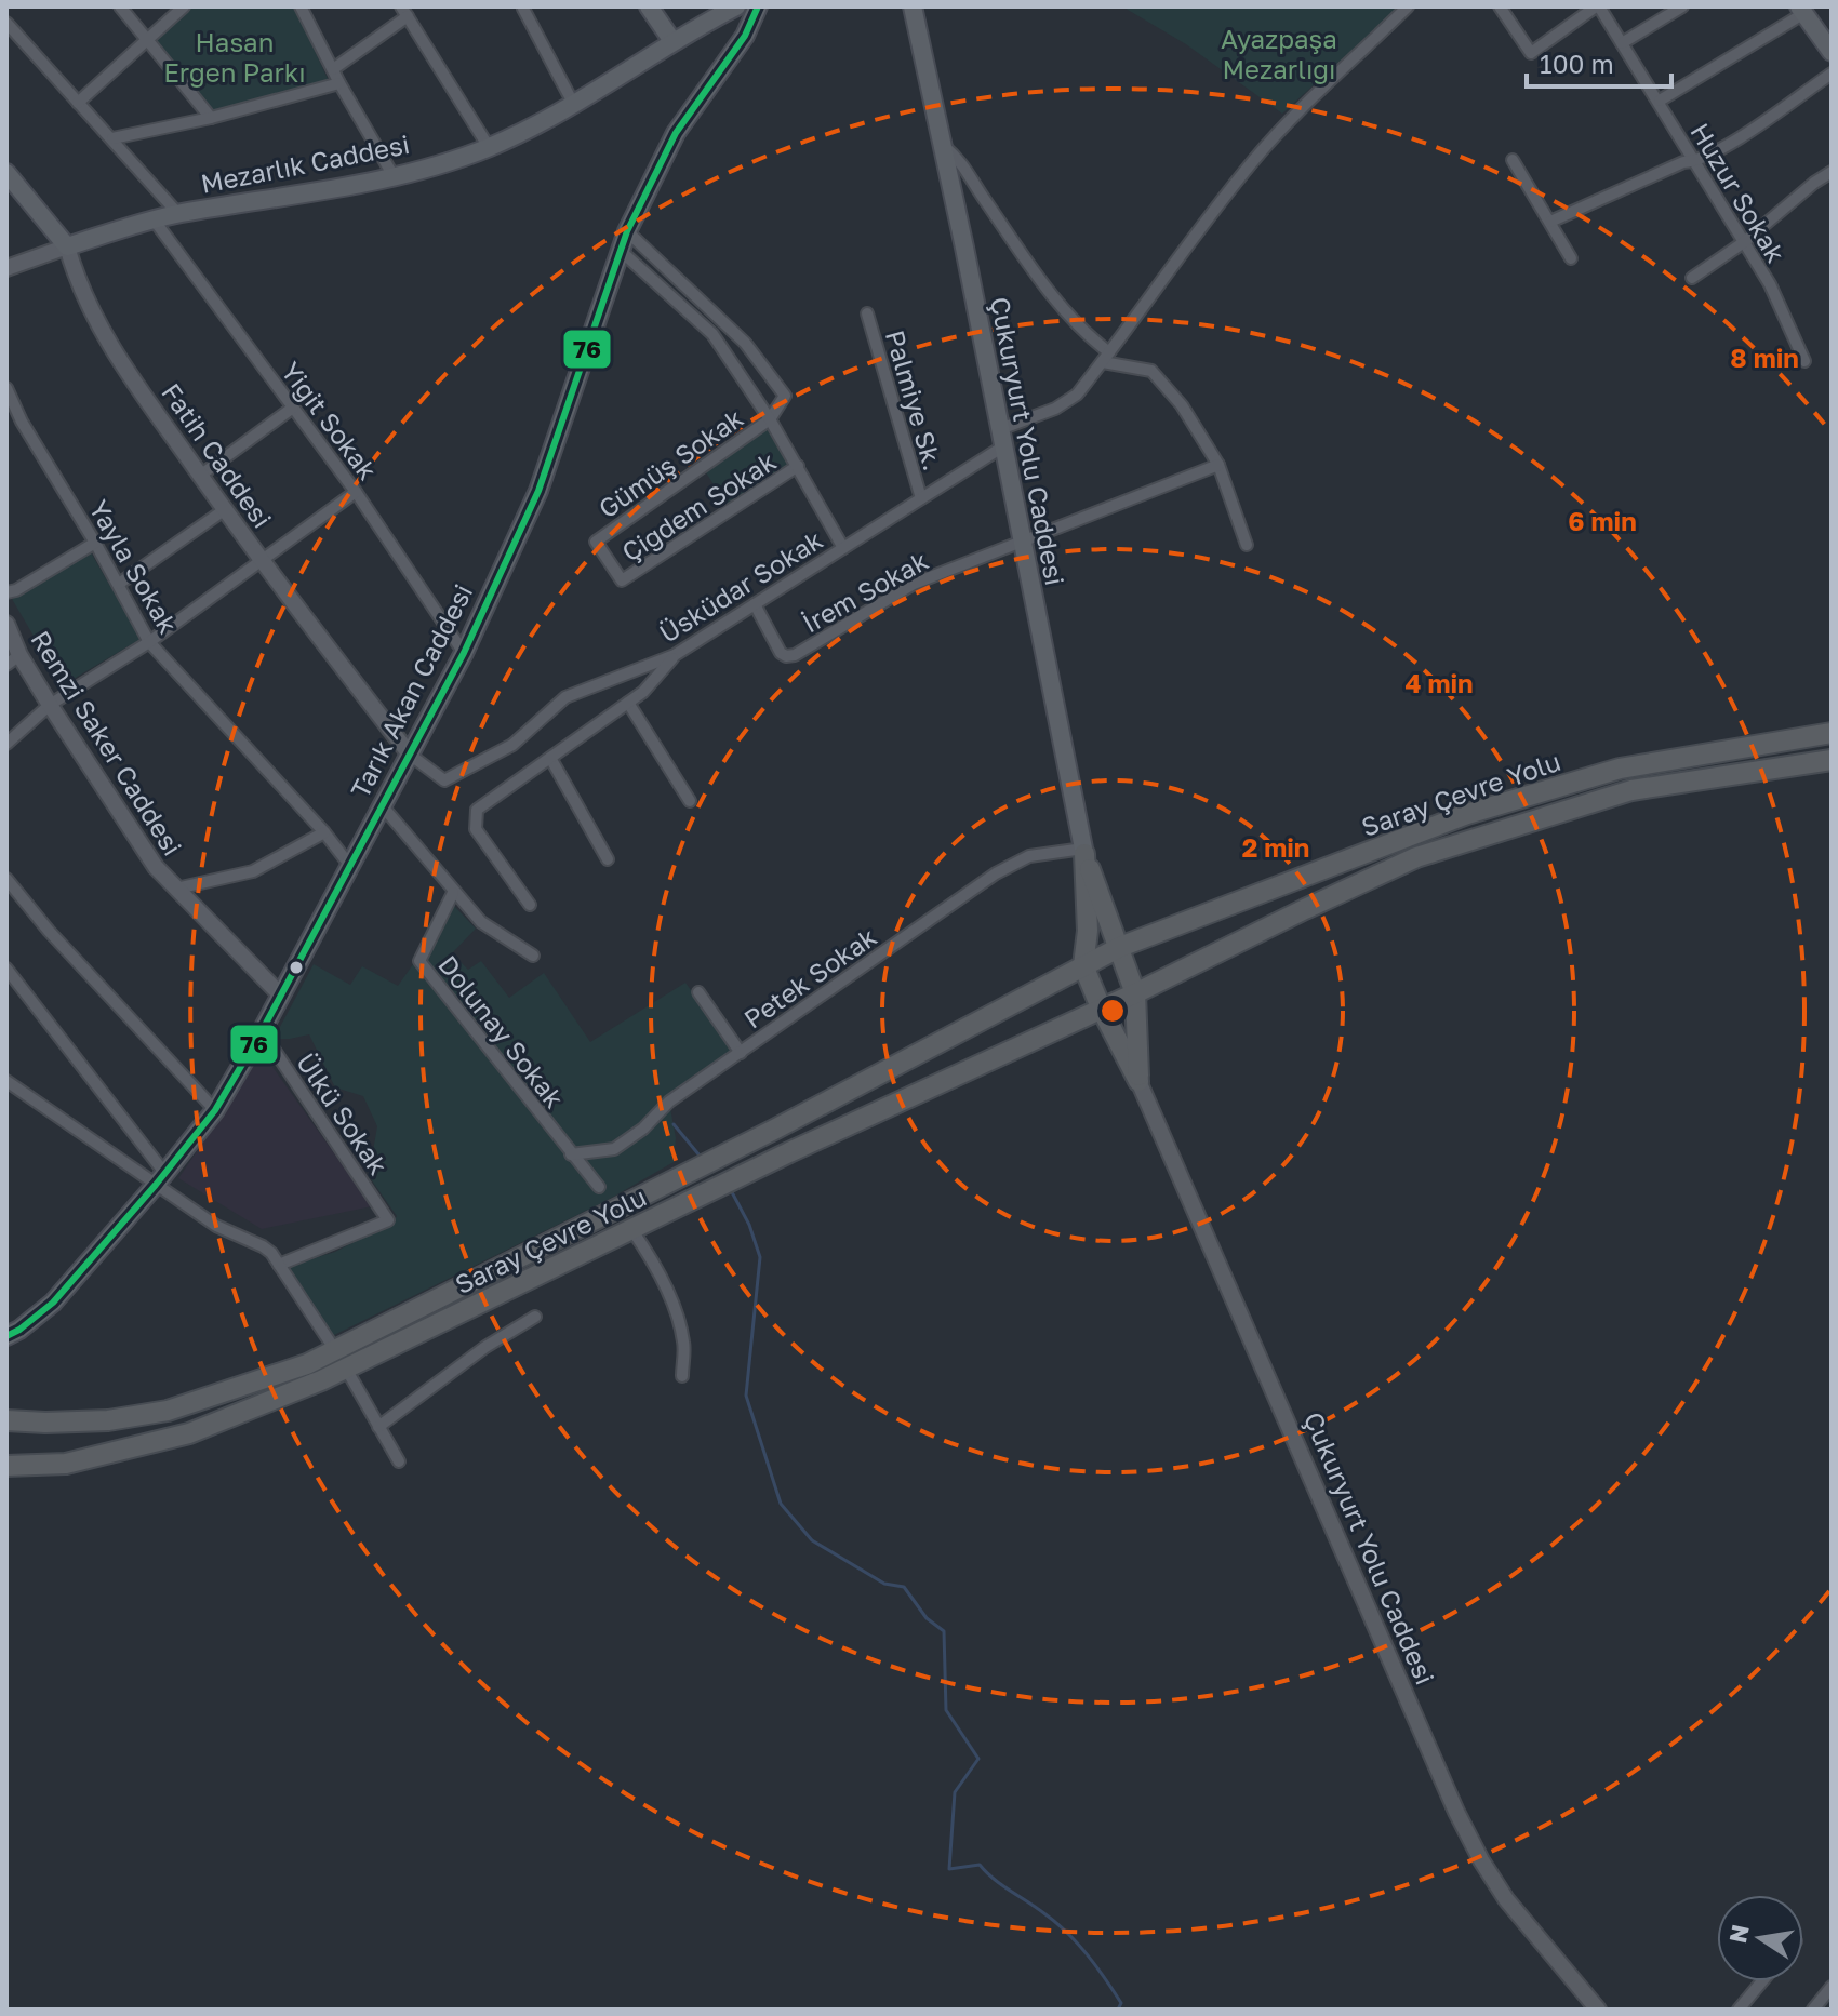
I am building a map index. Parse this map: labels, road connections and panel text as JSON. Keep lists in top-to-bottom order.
{
  "streets": {
    "highway": ["Saray Çevre Yolu"],
    "main road": [
      "Mezarlık Caddesi",
      "Çukuryurt Yolu Caddesi",
      "Fatih Caddesi",
      "Tarık Akan Caddesi"
    ],
    "street": [
      "Huzur Sokak",
      "Palmiye Sk.",
      "Yiğit Sokak",
      "Gümüş Sokak",
      "Çiğdem Sokak",
      "Yayla Sokak",
      "Üsküdar Sokak",
      "İrem Sokak",
      "Remzi Saker Caddesi",
      "Petek Sokak",
      "Dolunay Sokak",
      "Ülkü Sokak"
    ]
  },
  "crossings": [
    ["Mezarlık Caddesi", "Yiğit Sokak"],
    ["Mezarlık Caddesi", "Fatih Caddesi"],
    ["Palmiye Sk.", "Üsküdar Sokak"],
    ["Yiğit Sokak", "Tarık Akan Caddesi"],
    ["Çukuryurt Yolu Caddesi", "Üsküdar Sokak"],
    ["Çukuryurt Yolu Caddesi", "İrem Sokak"],
    ["Çukuryurt Yolu Caddesi", "Petek Sokak"],
    ["Fatih Caddesi", "Üsküdar Sokak"],
    ["Fatih Caddesi", "Tarık Akan Caddesi"],
    ["Gümüş Sokak", "Çiğdem Sokak"],
    ["Yayla Sokak", "Tarık Akan Caddesi"],
    ["Üsküdar Sokak", "İrem Sokak"],
    ["Üsküdar Sokak", "Tarık Akan Caddesi"],
    ["Tarık Akan Caddesi", "Remzi Saker Caddesi"],
    ["Tarık Akan Caddesi", "Ülkü Sokak"],
    ["Petek Sokak", "Dolunay Sokak"]
  ],
  "parks": ["Ayazpaşa Mezarlığı", "Hasan Ergen Parkı"],
  "lines": ["transit line 76"],
  "scale_bar": "100 m",
  "north": "left",
  "rings": [
    "8 min",
    "6 min",
    "4 min",
    "2 min"
  ]
}
